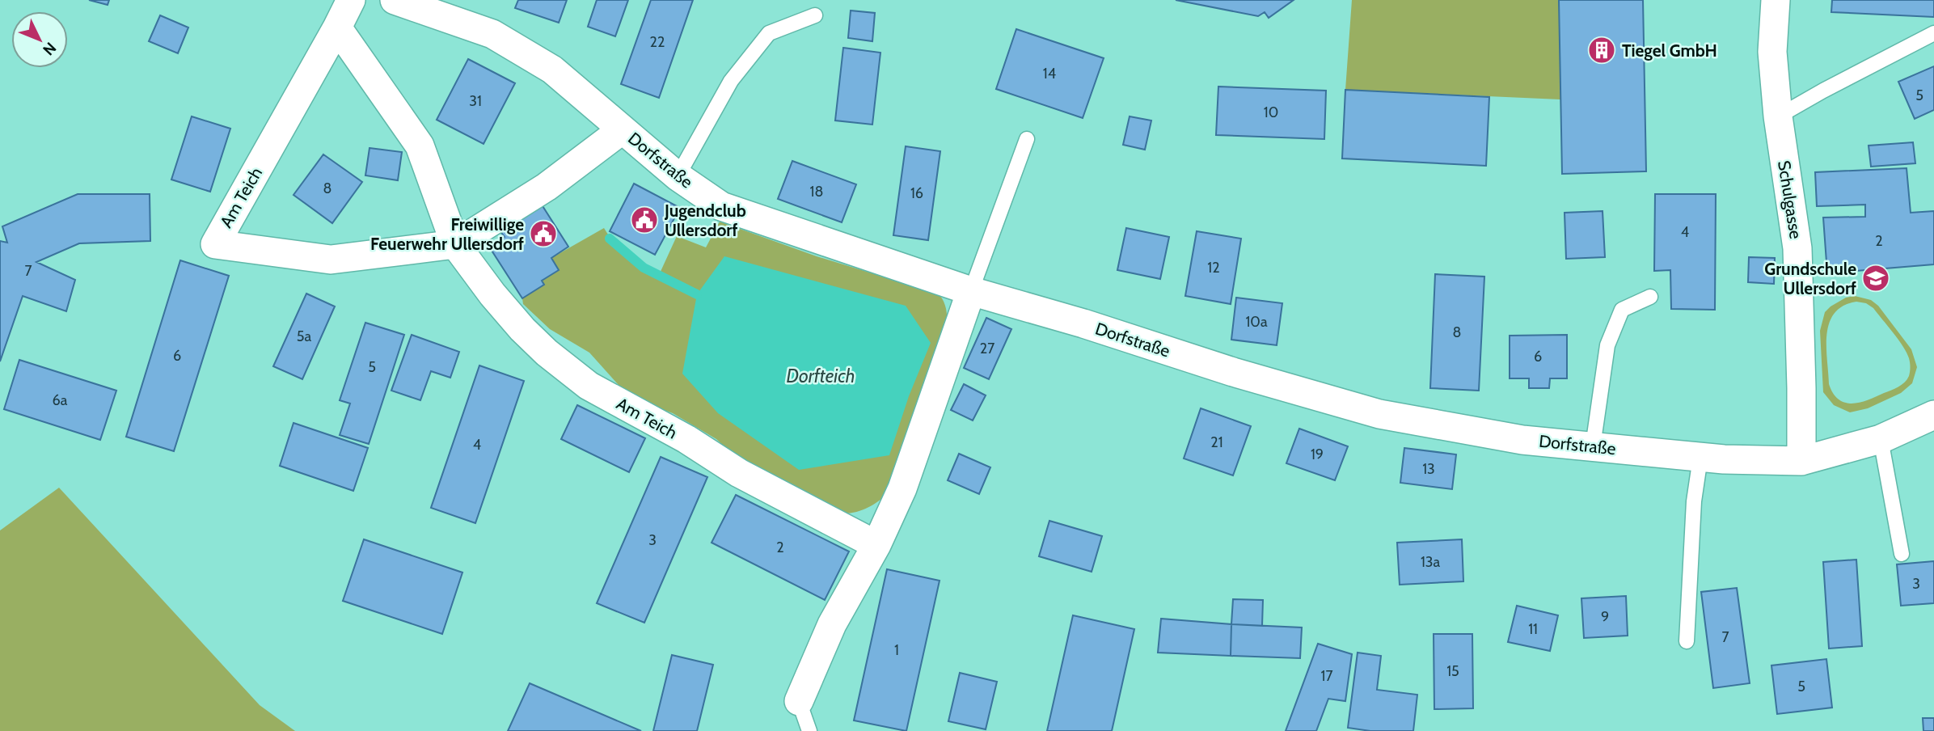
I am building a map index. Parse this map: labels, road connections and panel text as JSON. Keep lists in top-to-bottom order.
{
  "streets": {
    "street": ["Dorfstraße", "Am Teich", "Schulgasse"]
  },
  "crossings": [
    ["Dorfstraße", "Schulgasse"]
  ],
  "water": ["Dorfteich"],
  "places": {
    "building": ["Tiegel GmbH"],
    "public building": ["Jugendclub Ullersdorf", "Freiwillige Feuerwehr Ullersdorf"],
    "school or university": ["Grundschule Ullersdorf"]
  },
  "house_numbers": [
    "22",
    "14",
    "5",
    "31",
    "10",
    "8",
    "18",
    "16",
    "4",
    "2",
    "12",
    "7",
    "10a",
    "8",
    "5a",
    "27",
    "6",
    "6",
    "5",
    "6a",
    "21",
    "4",
    "19",
    "13",
    "3",
    "2",
    "13a",
    "3",
    "9",
    "11",
    "7",
    "1",
    "15",
    "17",
    "5"
  ],
  "north": "bottom right"
}
